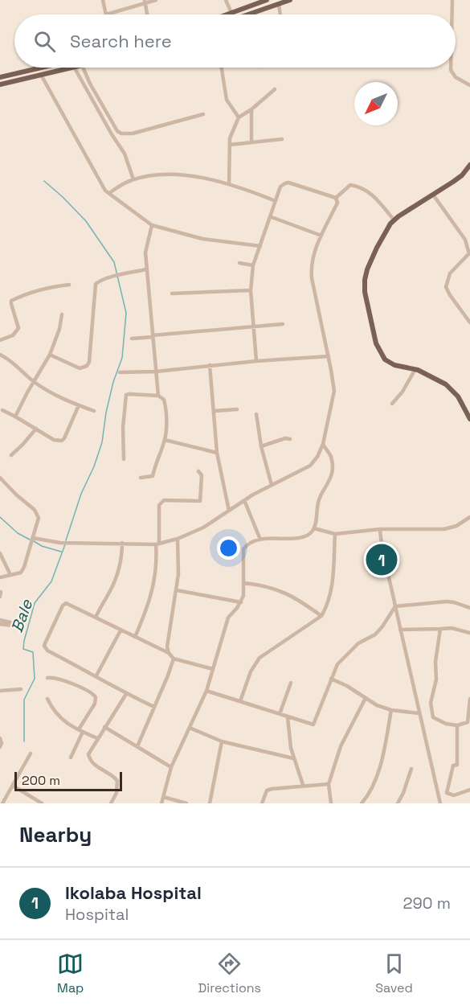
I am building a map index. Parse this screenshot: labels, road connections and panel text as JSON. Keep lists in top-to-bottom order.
{
  "water": ["Bale"],
  "scale_bar": "200 m",
  "north": "bottom left",
  "page": {
    "search": "Search here",
    "pins": "1",
    "scale": "200 m",
    "heading": "Nearby",
    "list": [
      {
        "mark": "1",
        "name": "Ikolaba Hospital",
        "note": "Hospital",
        "value": "290 m"
      }
    ],
    "nav": ["Map", "Directions", "Saved"]
  }
}
